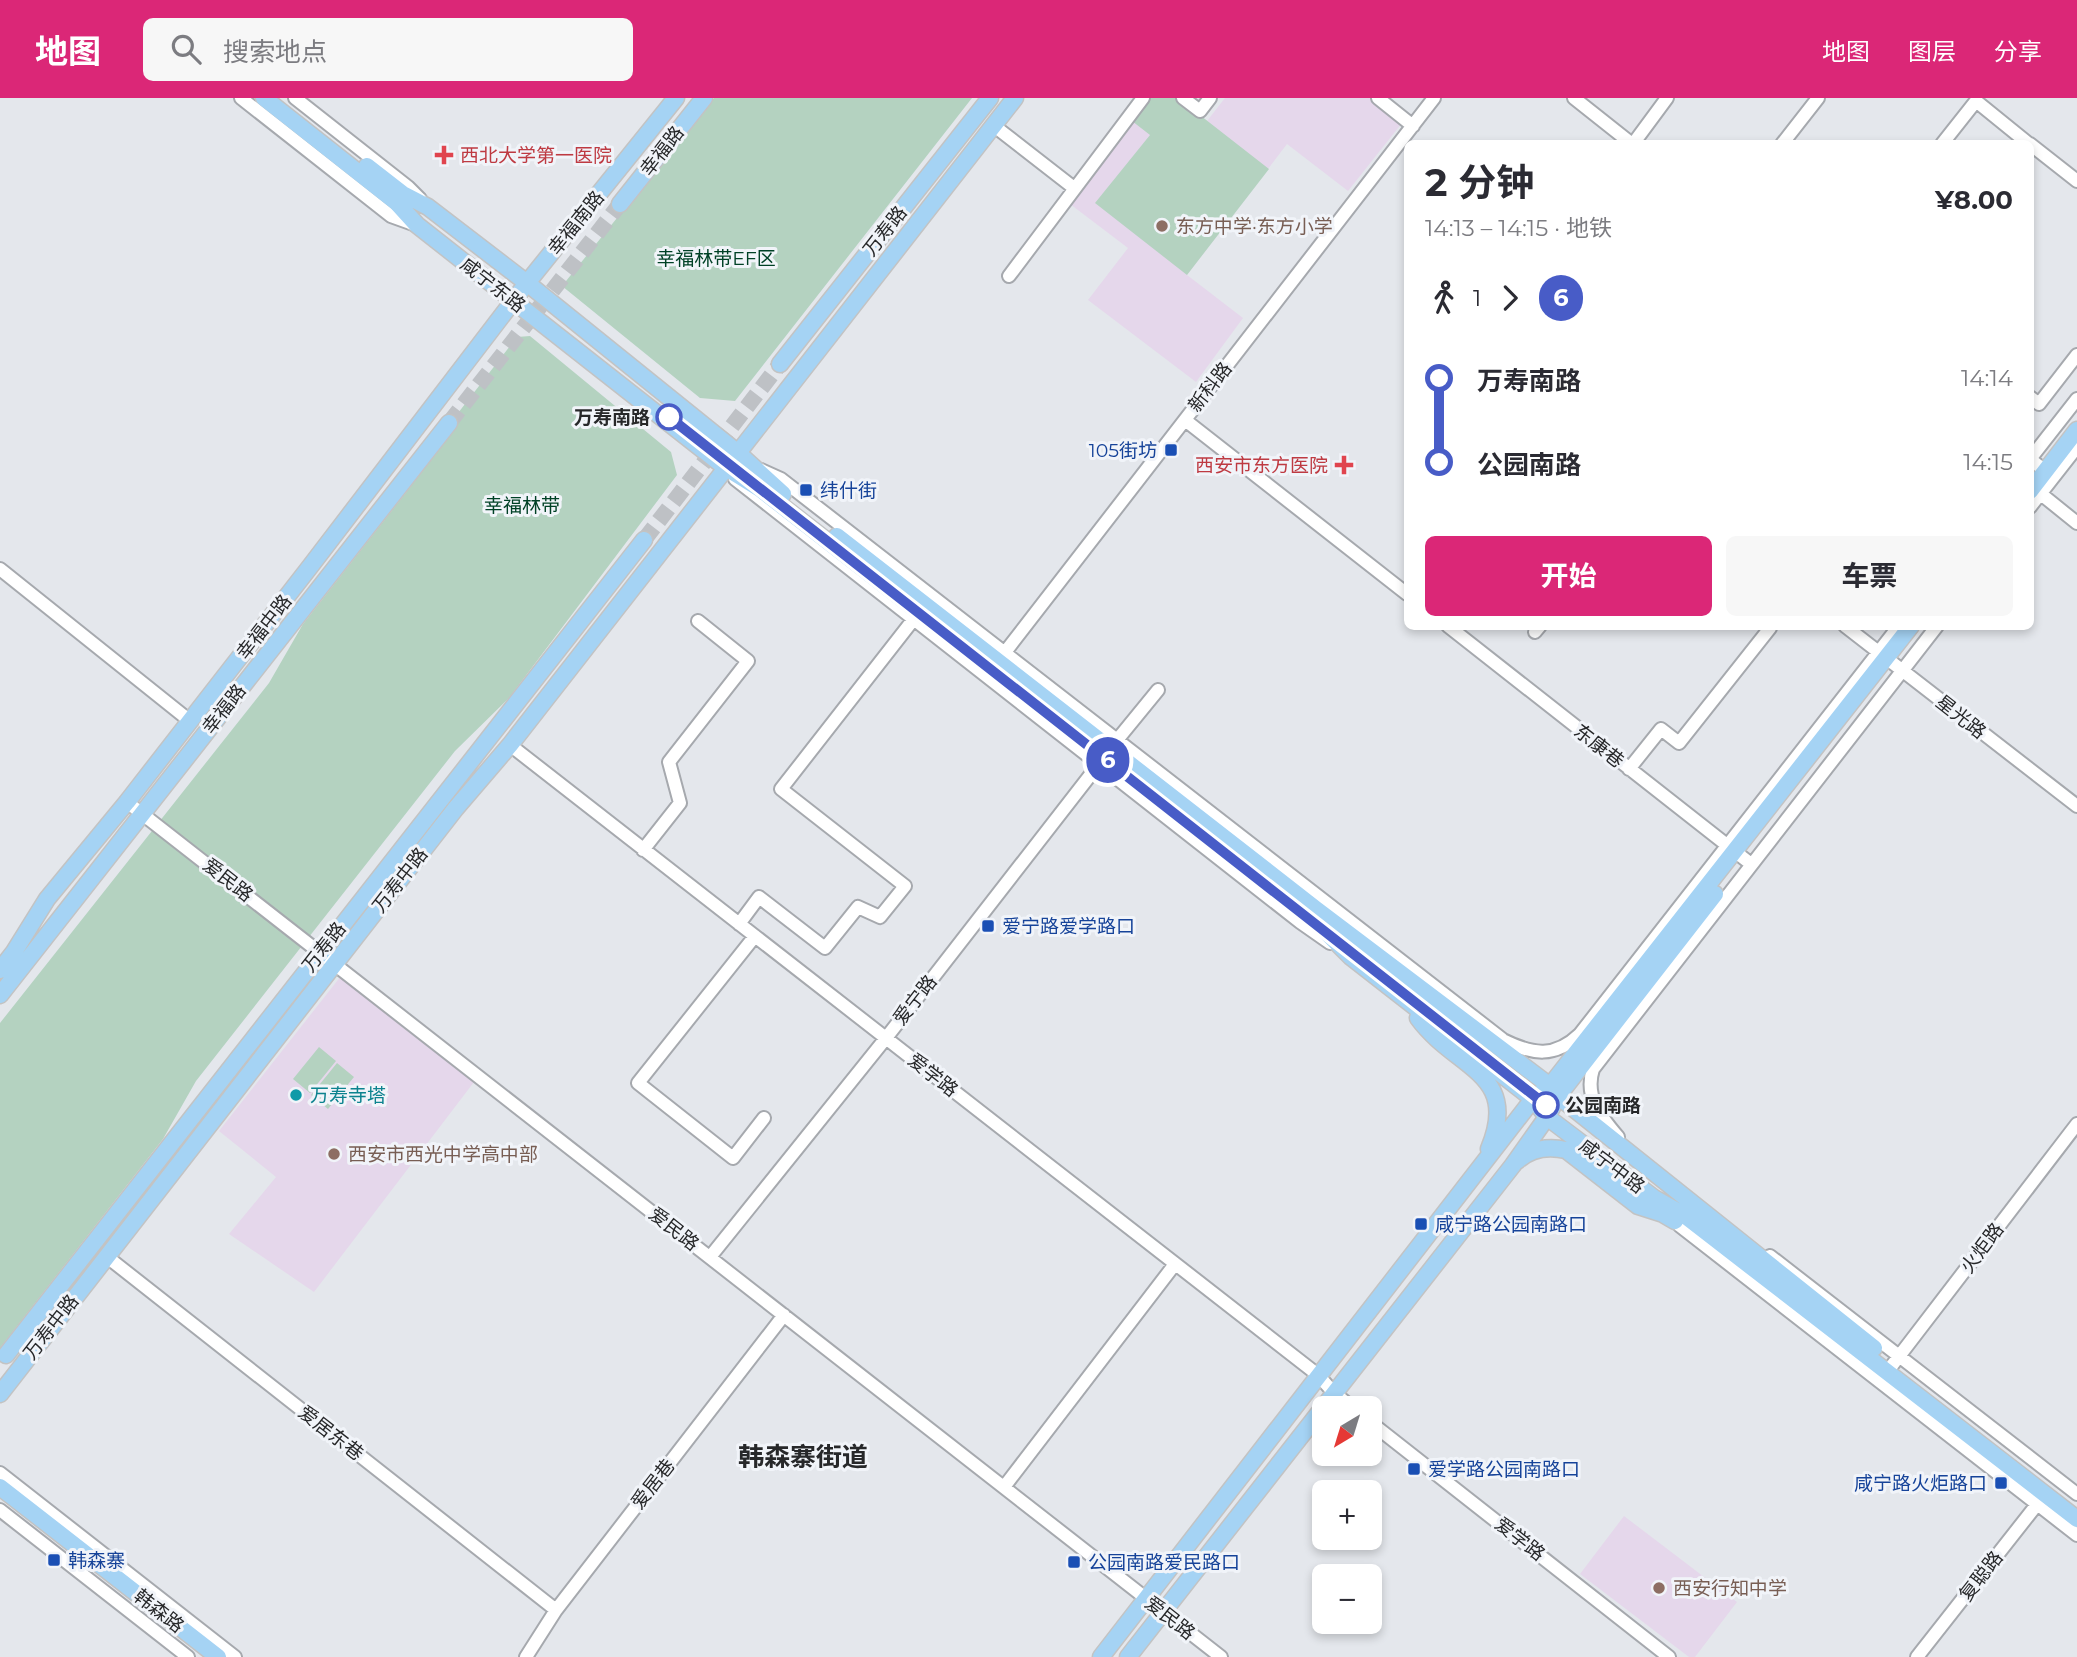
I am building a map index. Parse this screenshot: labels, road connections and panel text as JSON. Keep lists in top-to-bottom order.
{
  "streets": {
    "main road": [
      "幸福路",
      "幸福南路",
      "万寿路",
      "咸宁东路",
      "幸福中路",
      "万寿中路",
      "咸宁中路",
      "韩森路"
    ],
    "street": [
      "新科路",
      "星光路",
      "东康巷",
      "爱民路",
      "爱宁路",
      "爱学路",
      "火炬路",
      "爱居东巷",
      "爱居巷",
      "复聪路"
    ]
  },
  "crossings": [
    ["幸福路", "爱民路"],
    ["幸福南路", "咸宁东路"],
    ["幸福南路", "幸福中路"],
    ["万寿路", "爱民路"],
    ["咸宁东路", "幸福中路"],
    ["咸宁东路", "万寿中路"],
    ["咸宁东路", "咸宁中路"],
    ["新科路", "咸宁中路"],
    ["幸福中路", "爱民路"],
    ["爱民路", "万寿中路"],
    ["爱民路", "爱宁路"],
    ["爱民路", "爱居巷"],
    ["万寿中路", "爱学路"],
    ["万寿中路", "咸宁中路"],
    ["万寿中路", "爱居东巷"],
    ["爱宁路", "爱学路"],
    ["爱宁路", "咸宁中路"],
    ["咸宁中路", "火炬路"],
    ["咸宁中路", "复聪路"],
    ["爱居东巷", "爱居巷"]
  ],
  "districts": ["韩森寨街道"],
  "parks": ["幸福林带EF区", "幸福林带"],
  "places": {
    "health": ["西北大学第一医院", "西安市东方医院"],
    "other": [
      "东方中学·东方小学",
      "万寿南路",
      "万寿寺塔",
      "公园南路",
      "西安市西光中学高中部",
      "西安行知中学"
    ],
    "transit": [
      "105街坊",
      "纬什街",
      "爱宁路爱学路口",
      "咸宁路公园南路口",
      "爱学路公园南路口",
      "咸宁路火炬路口",
      "韩森寨",
      "公园南路爱民路口"
    ]
  },
  "lines": ["metro line 6"],
  "north": "bottom left",
  "page": {
    "header": "地图",
    "search": "搜索地点",
    "nav": ["地图", "图层", "分享"],
    "on_map": "6",
    "heading": ["2 分钟", "14:13 – 14:15 · 地铁", "¥8.00"],
    "legs": ["1", "6"],
    "list": [
      {
        "name": "万寿南路",
        "value": "14:14"
      },
      {
        "name": "公园南路",
        "value": "14:15"
      }
    ],
    "buttons": ["开始", "车票"],
    "map_buttons": ["+", "−"]
  }
}
